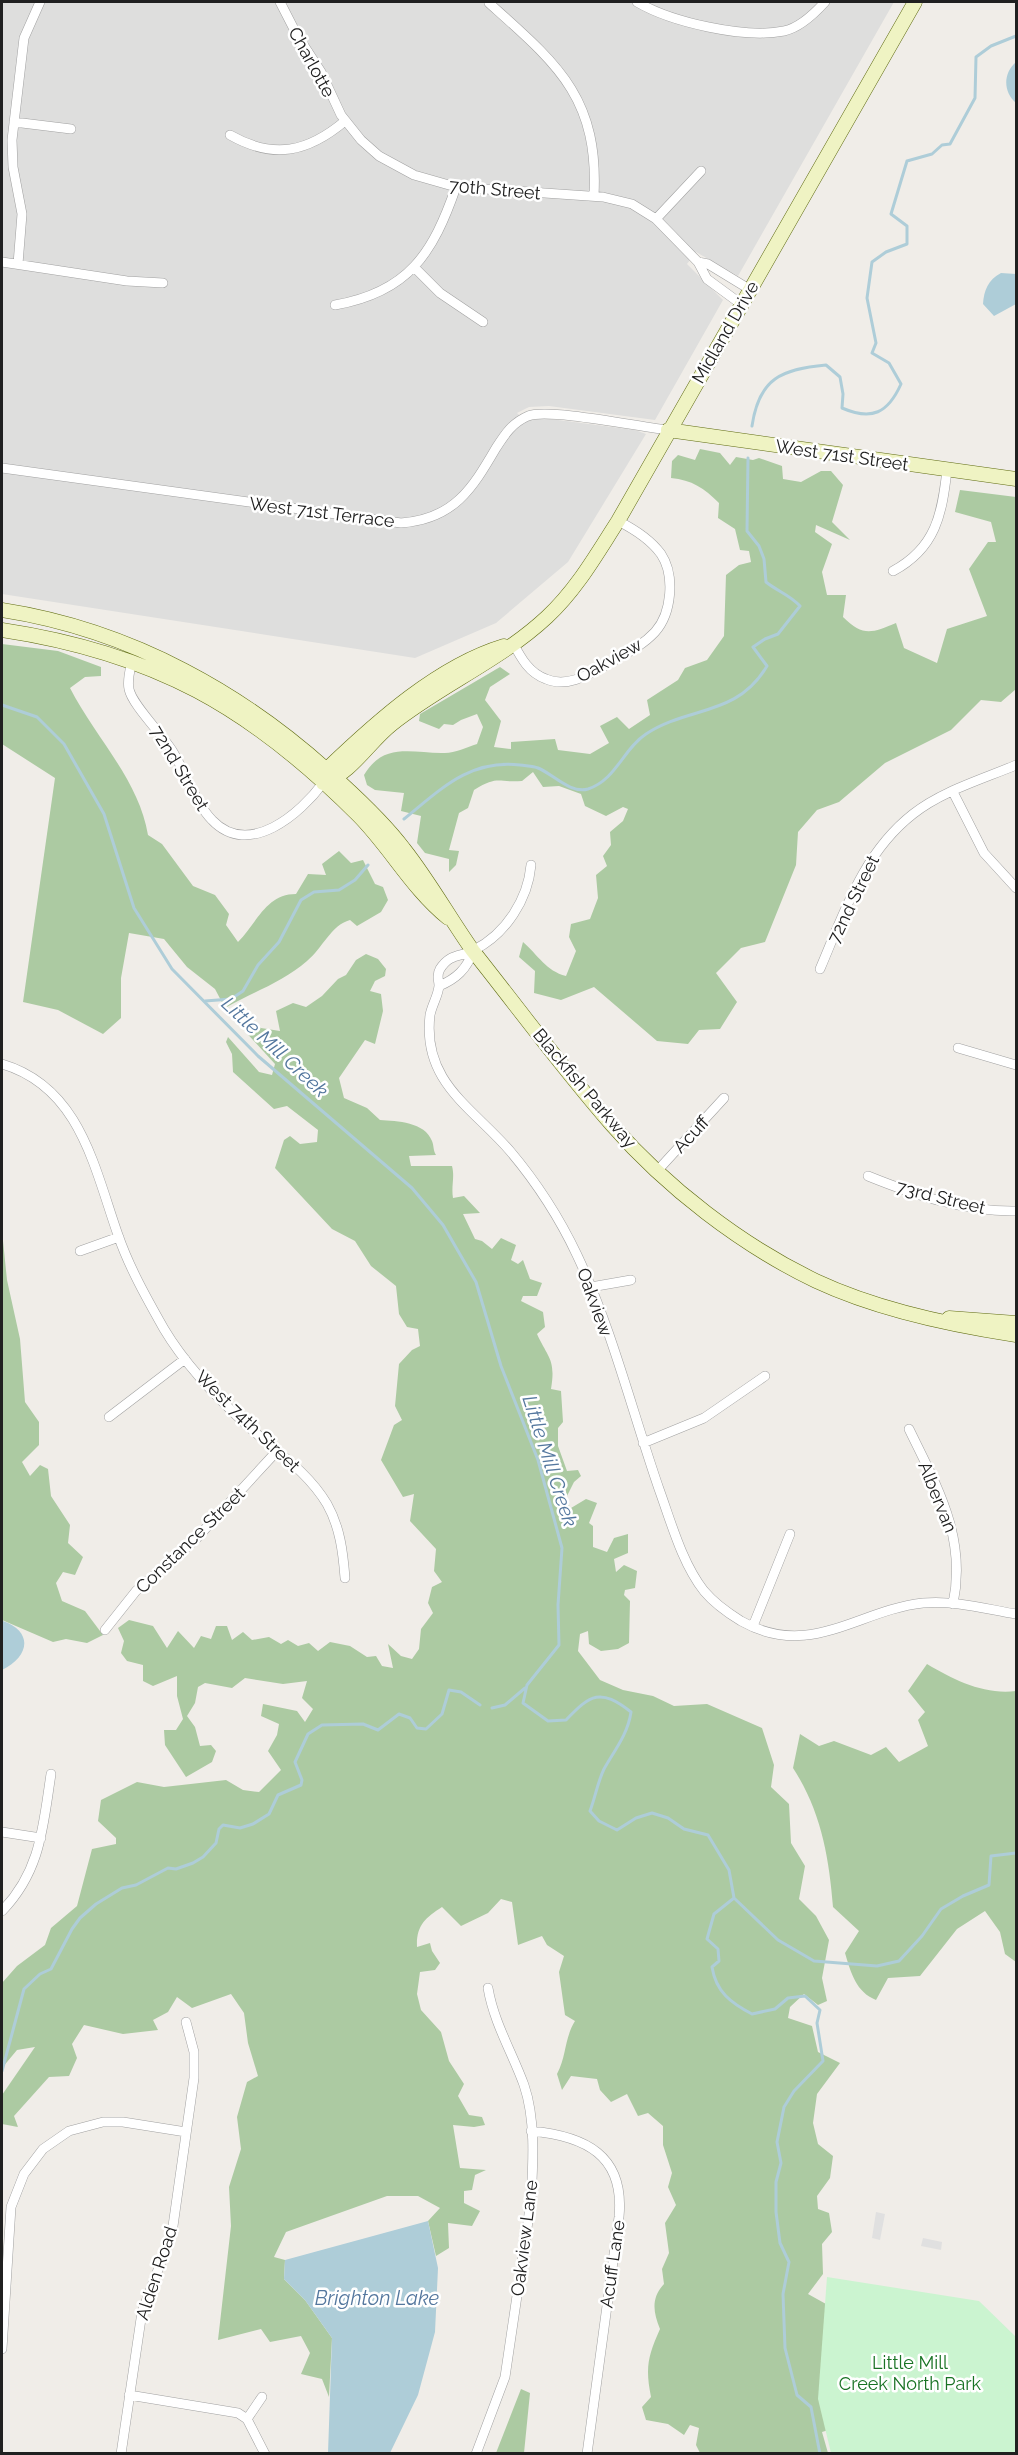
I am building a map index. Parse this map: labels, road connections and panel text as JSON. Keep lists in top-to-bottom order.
{
  "streets": {
    "main road": ["Midland Drive", "West 71st Street", "Blackfish Parkway"],
    "street": [
      "Charlotte",
      "70th Street",
      "West 71st Terrace",
      "Oakview",
      "72nd Street",
      "Acuff",
      "73rd Street",
      "West 74th Street",
      "Albervan",
      "Constance Street",
      "Oakview Lane",
      "Acuff Lane",
      "Alden Road"
    ]
  },
  "crossings": [
    ["Charlotte", "70th Street"],
    ["70th Street", "Midland Drive"],
    ["Midland Drive", "West 71st Street"],
    ["Midland Drive", "West 71st Terrace"],
    ["Midland Drive", "Oakview"],
    ["Midland Drive", "72nd Street"],
    ["Midland Drive", "Blackfish Parkway"],
    ["West 71st Street", "West 71st Terrace"],
    ["Oakview", "Blackfish Parkway"],
    ["Oakview", "Albervan"],
    ["72nd Street", "Blackfish Parkway"],
    ["Blackfish Parkway", "Acuff"],
    ["West 74th Street", "Constance Street"],
    ["Oakview Lane", "Acuff Lane"]
  ],
  "water": ["Little Mill Creek", "Brighton Lake"],
  "parks": ["Little Mill Creek North Park"]
}
